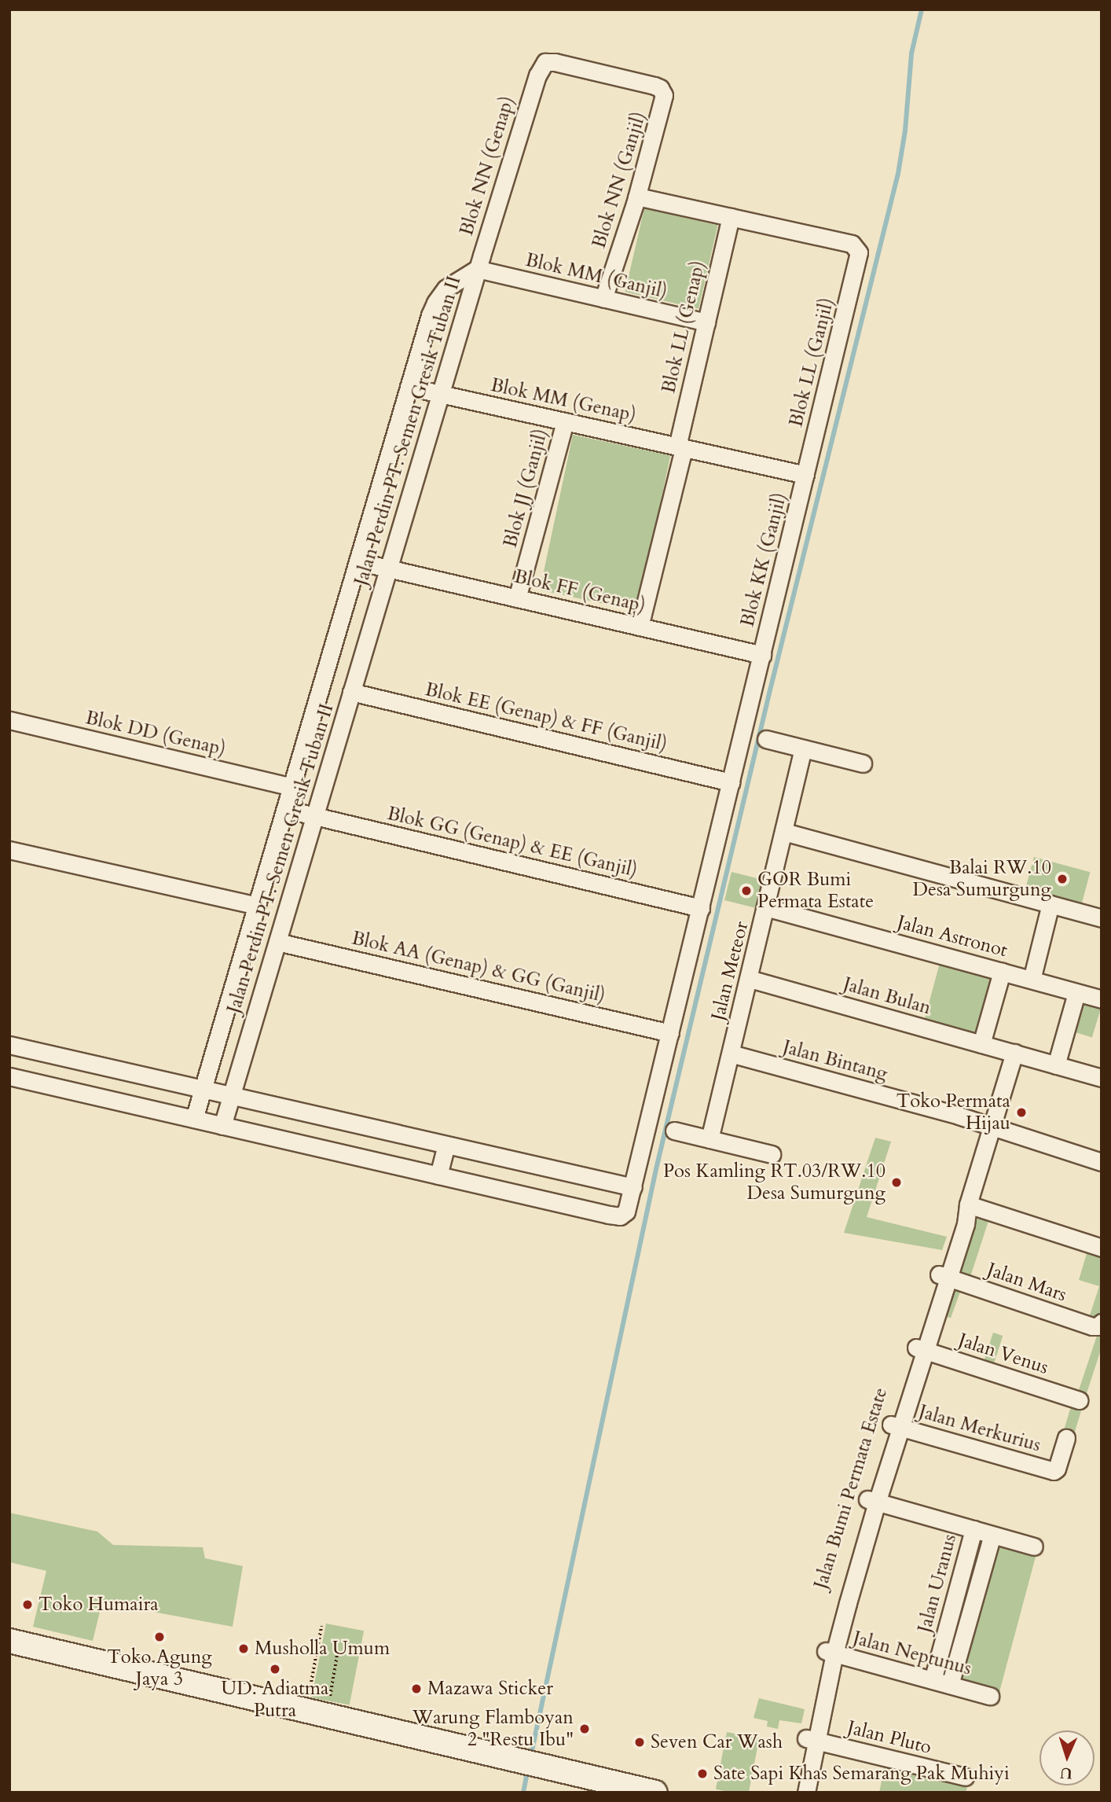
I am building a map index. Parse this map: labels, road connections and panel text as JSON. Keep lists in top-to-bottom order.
{
  "streets": {
    "street": [
      "Blok NN (Genap)",
      "Blok NN (Ganjil)",
      "Blok MM (Ganjil)",
      "Blok LL (Genap)",
      "Blok LL (Ganjil)",
      "Blok MM (Genap)",
      "Jalan Perdin PT. Semen Gresik Tuban II",
      "Blok JJ (Ganjil)",
      "Blok KK (Ganjil)",
      "Blok FF (Genap)",
      "Blok EE (Genap) & FF (Ganjil)",
      "Blok DD (Genap)",
      "Blok GG (Genap) & EE (Ganjil)",
      "Jalan Astronot",
      "Blok AA (Genap) & GG (Ganjil)",
      "Jalan Meteor",
      "Jalan Bulan",
      "Jalan Bintang",
      "Jalan Mars",
      "Jalan Venus",
      "Jalan Merkurius",
      "Jalan Bumi Permata Estate",
      "Jalan Uranus",
      "Jalan Neptunus",
      "Jalan Pluto"
    ]
  },
  "crossings": [
    ["Blok NN (Genap)", "Blok NN (Ganjil)"],
    ["Blok NN (Genap)", "Blok MM (Ganjil)"],
    ["Blok NN (Genap)", "Jalan Perdin PT. Semen Gresik Tuban II"],
    ["Blok NN (Ganjil)", "Blok MM (Ganjil)"],
    ["Blok MM (Ganjil)", "Blok LL (Genap)"],
    ["Blok MM (Ganjil)", "Jalan Perdin PT. Semen Gresik Tuban II"],
    ["Blok LL (Genap)", "Blok LL (Ganjil)"],
    ["Blok LL (Genap)", "Blok MM (Genap)"],
    ["Blok LL (Genap)", "Blok FF (Genap)"],
    ["Blok LL (Ganjil)", "Blok MM (Genap)"],
    ["Blok LL (Ganjil)", "Blok KK (Ganjil)"],
    ["Blok MM (Genap)", "Jalan Perdin PT. Semen Gresik Tuban II"],
    ["Blok MM (Genap)", "Blok JJ (Ganjil)"],
    ["Blok MM (Genap)", "Blok KK (Ganjil)"],
    ["Jalan Perdin PT. Semen Gresik Tuban II", "Blok FF (Genap)"],
    ["Jalan Perdin PT. Semen Gresik Tuban II", "Blok EE (Genap) & FF (Ganjil)"],
    ["Jalan Perdin PT. Semen Gresik Tuban II", "Blok DD (Genap)"],
    ["Jalan Perdin PT. Semen Gresik Tuban II", "Blok GG (Genap) & EE (Ganjil)"],
    ["Jalan Perdin PT. Semen Gresik Tuban II", "Blok AA (Genap) & GG (Ganjil)"],
    ["Blok JJ (Ganjil)", "Blok FF (Genap)"],
    ["Blok KK (Ganjil)", "Blok FF (Genap)"],
    ["Blok KK (Ganjil)", "Blok EE (Genap) & FF (Ganjil)"],
    ["Blok KK (Ganjil)", "Blok GG (Genap) & EE (Ganjil)"],
    ["Blok KK (Ganjil)", "Blok AA (Genap) & GG (Ganjil)"],
    ["Jalan Astronot", "Jalan Meteor"],
    ["Jalan Meteor", "Jalan Bulan"],
    ["Jalan Meteor", "Jalan Bintang"],
    ["Jalan Bulan", "Jalan Bumi Permata Estate"],
    ["Jalan Bintang", "Jalan Bumi Permata Estate"],
    ["Jalan Mars", "Jalan Bumi Permata Estate"],
    ["Jalan Venus", "Jalan Bumi Permata Estate"],
    ["Jalan Merkurius", "Jalan Bumi Permata Estate"],
    ["Jalan Bumi Permata Estate", "Jalan Uranus"],
    ["Jalan Bumi Permata Estate", "Jalan Neptunus"],
    ["Jalan Bumi Permata Estate", "Jalan Pluto"],
    ["Jalan Uranus", "Jalan Neptunus"]
  ],
  "places": [
    "Balai RW.10 Desa Sumurgung",
    "GOR Bumi Permata Estate",
    "Toko Permata Hijau",
    "Pos Kamling RT.03/RW.10 Desa Sumurgung",
    "Toko Humaira",
    "Toko Agung Jaya 3",
    "Musholla Umum",
    "UD. Adiatma Putra",
    "Mazawa Sticker",
    "Warung Flamboyan 2 \"Restu Ibu\"",
    "Seven Car Wash",
    "Sate Sapi Khas Semarang Pak Muhiyi"
  ],
  "north": "bottom"
}
